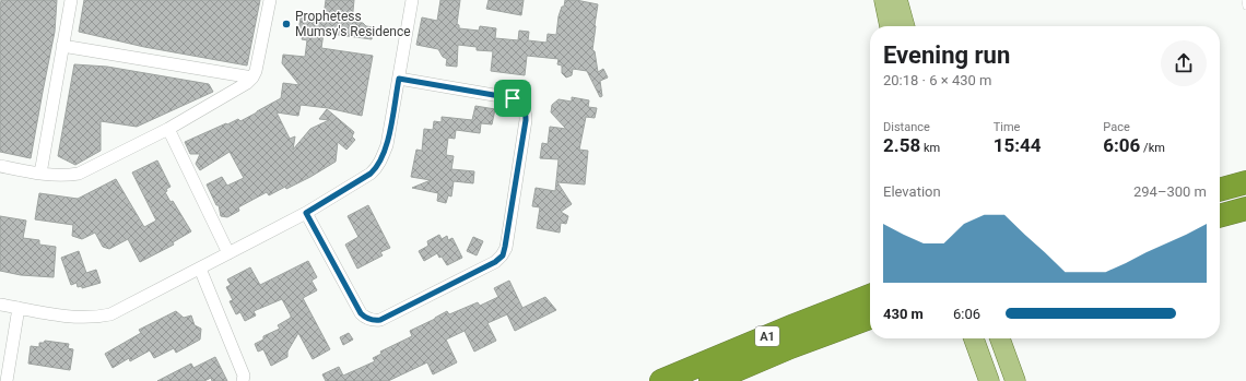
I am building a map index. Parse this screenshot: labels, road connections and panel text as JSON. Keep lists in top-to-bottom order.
{
  "streets": {
    "highway": ["A1"]
  },
  "places": ["Prophetess Mumsy's Residence"],
  "page": {
    "heading": ["Evening run", "20:18 · 6 × 430 m"],
    "stats": [
      ["Distance", "2.58 km"],
      ["Time", "15:44"],
      ["Pace", "6:06 /km"]
    ],
    "chart": ["Elevation", "294–300 m"],
    "list": [
      {
        "name": "430 m",
        "note": "6:06"
      }
    ]
  }
}
